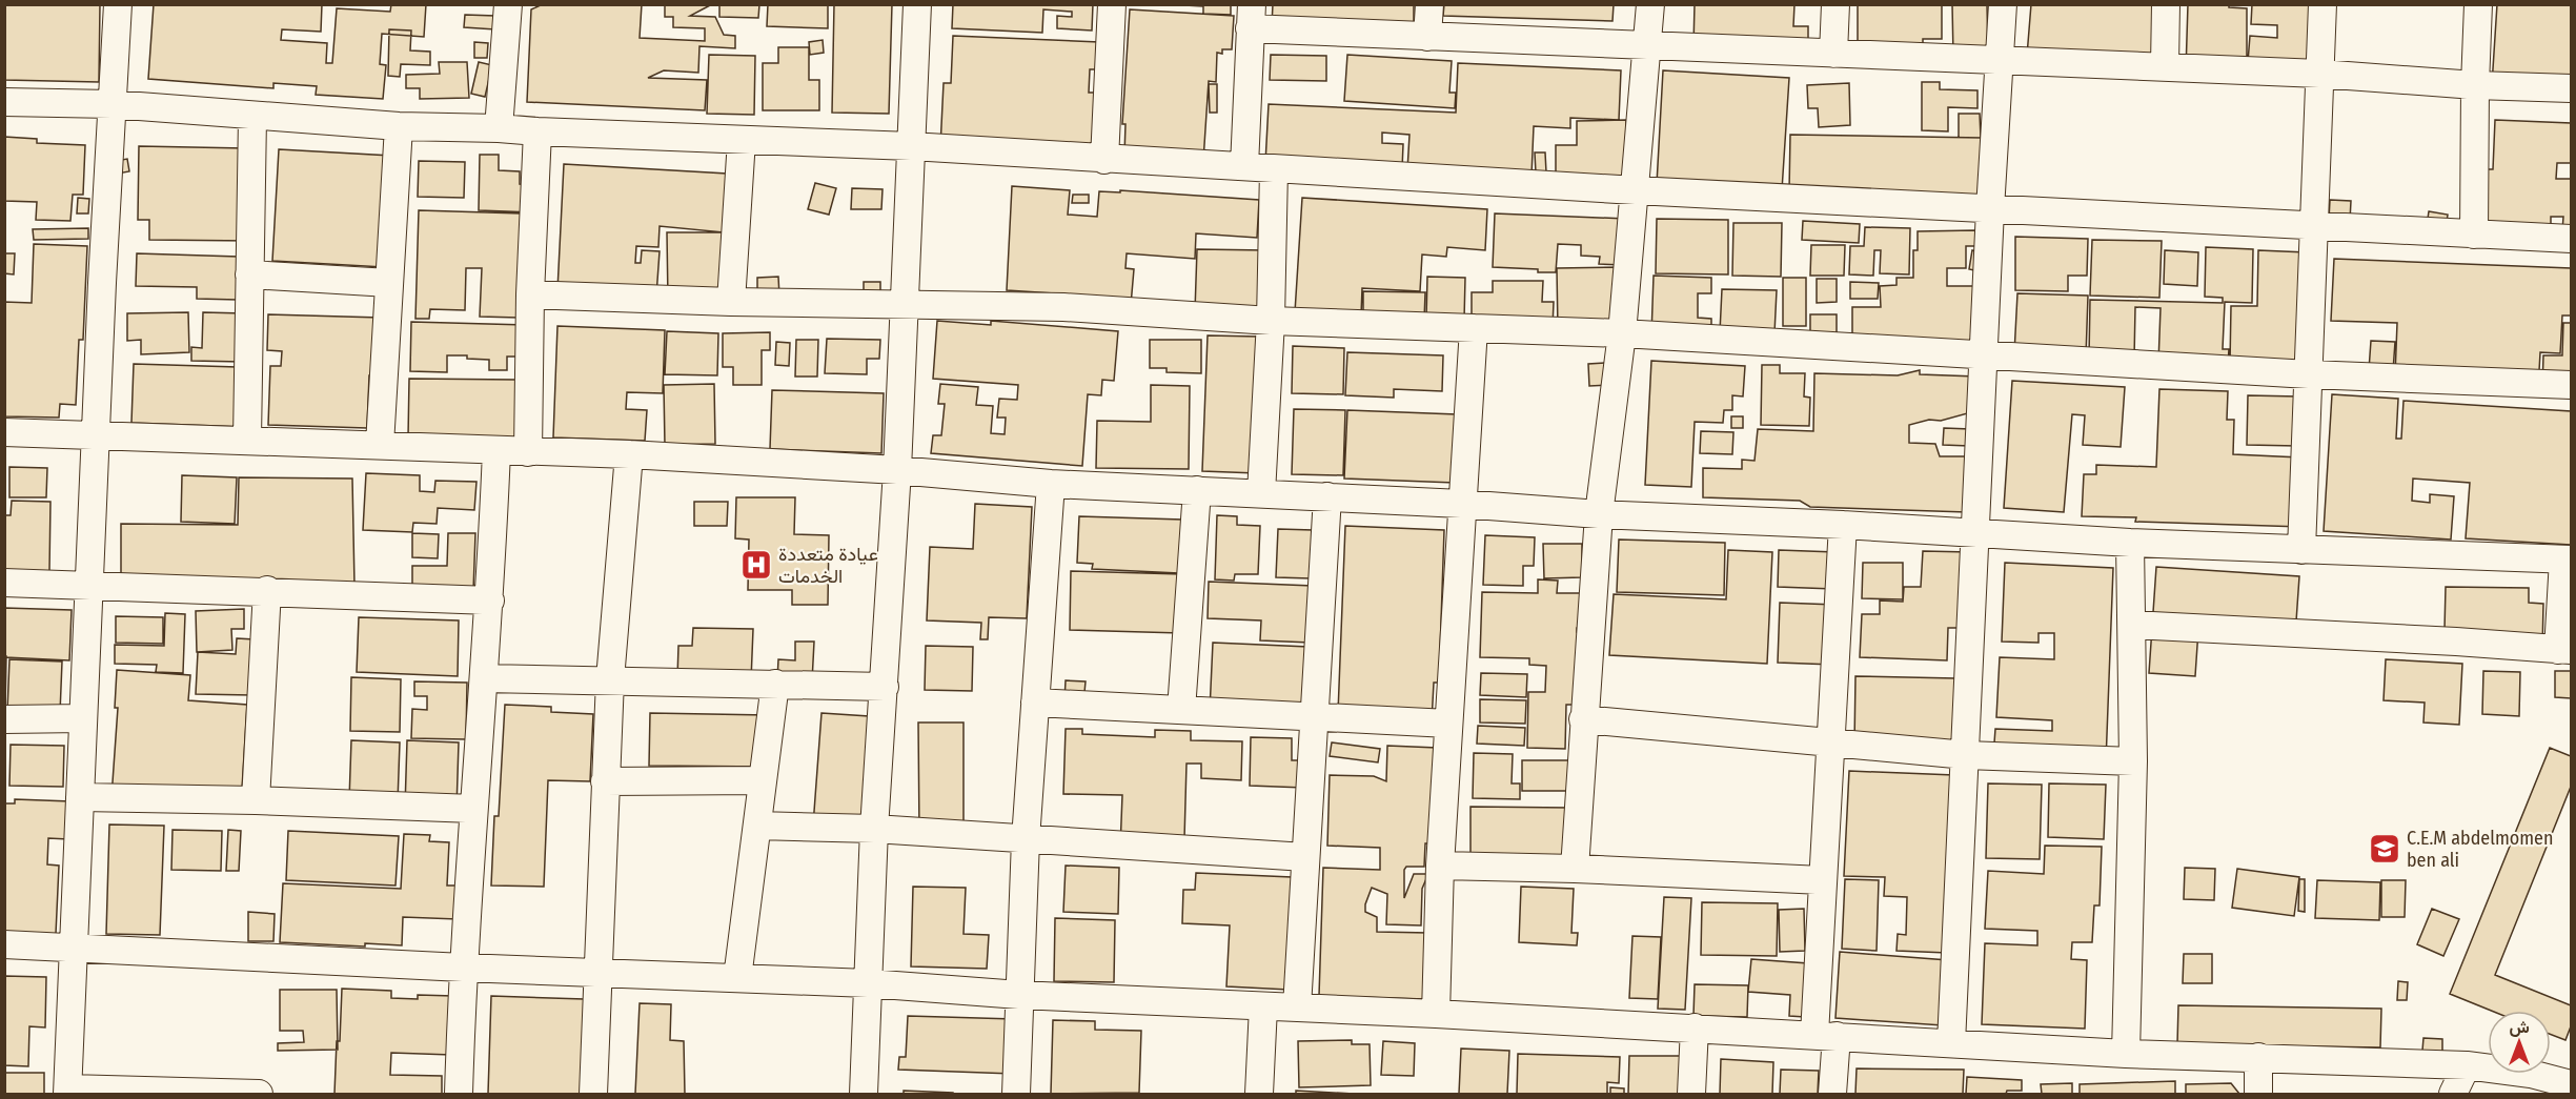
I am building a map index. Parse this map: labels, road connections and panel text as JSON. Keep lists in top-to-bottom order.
{
  "places": {
    "hospital": ["عيادة متعددة الخدمات"],
    "school or university": ["C.E.M abdelmomen ben ali"]
  },
  "north": "top"
}
